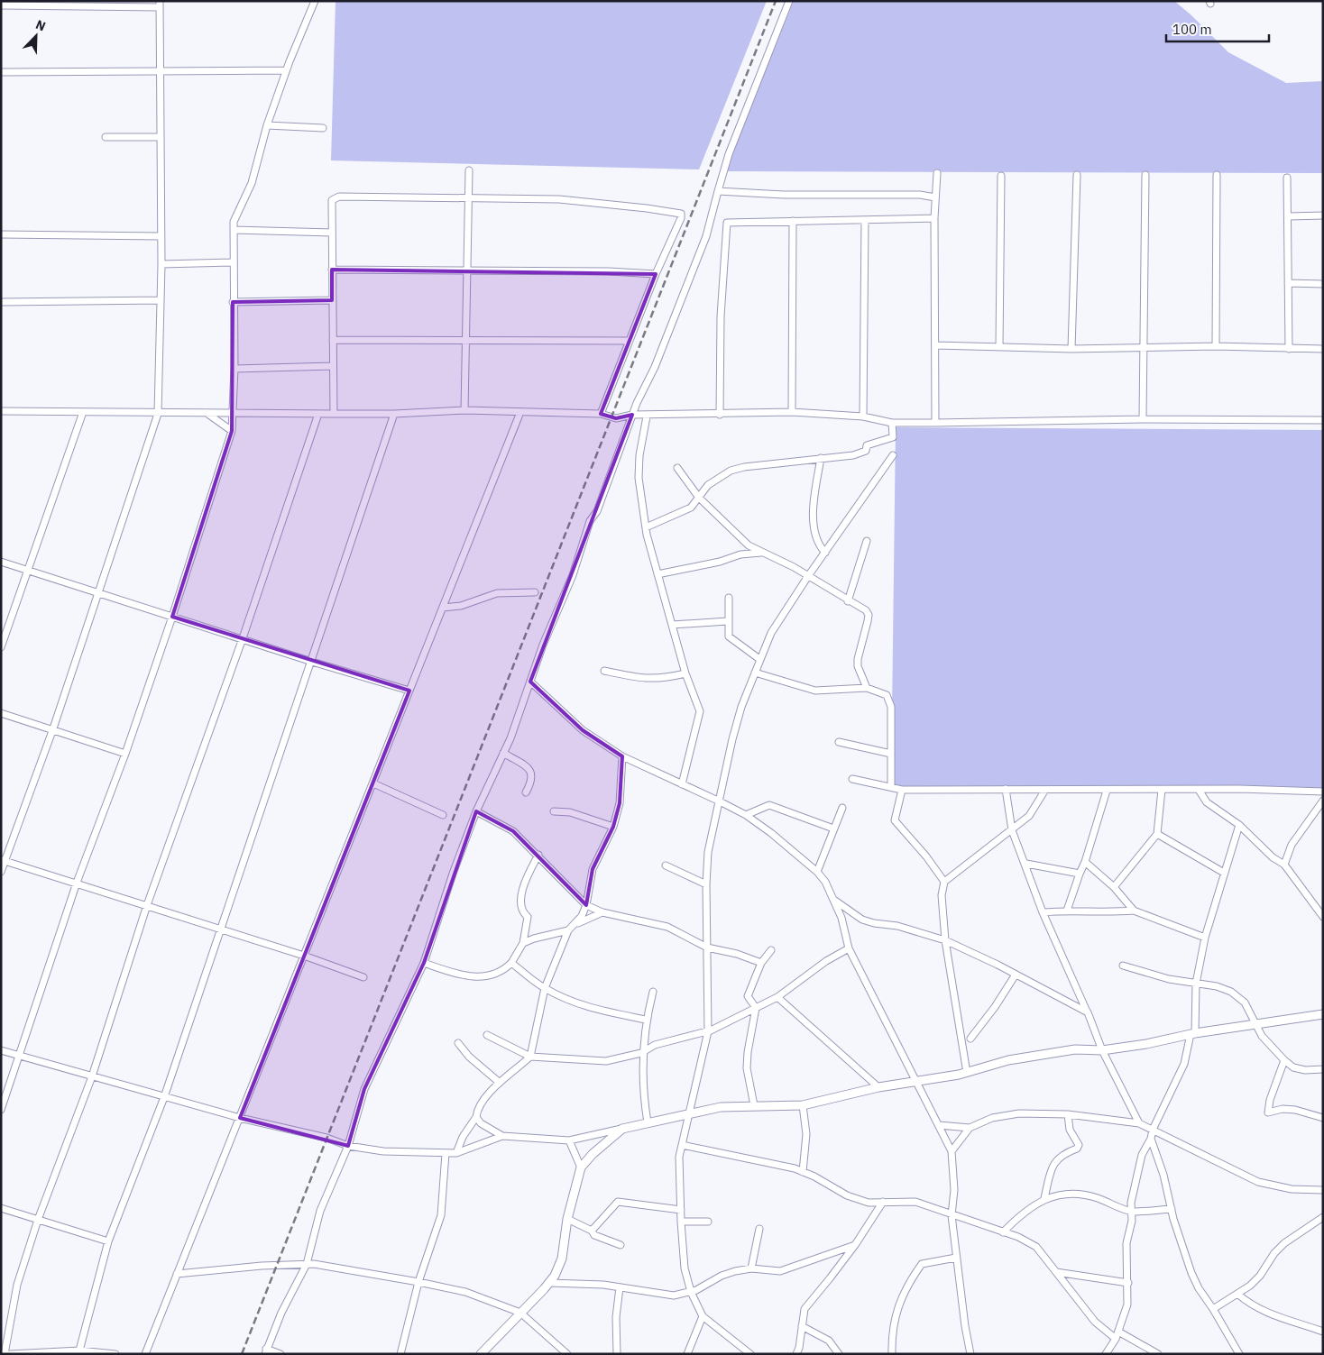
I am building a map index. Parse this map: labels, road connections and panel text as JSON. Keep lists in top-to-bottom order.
{
  "scale_bar": "100 m",
  "north": "top right"
}
